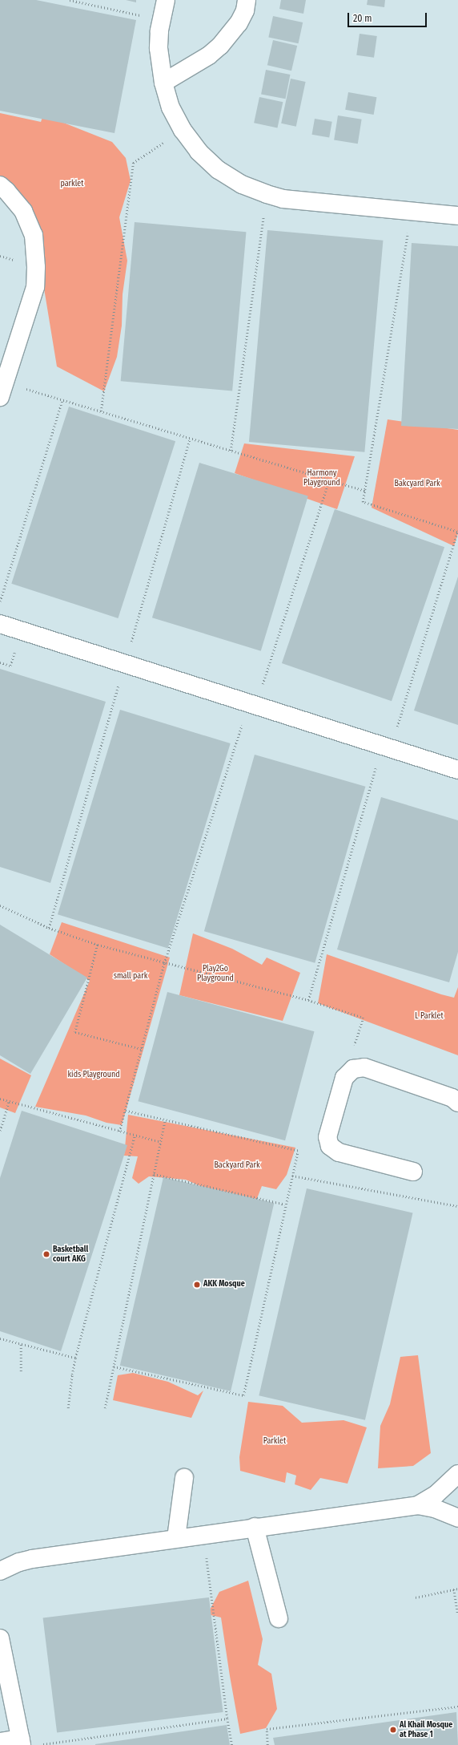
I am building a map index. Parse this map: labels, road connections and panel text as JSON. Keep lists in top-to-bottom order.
{
  "parks": [
    "parklet",
    "Harmony Playground",
    "Bakcyard Park",
    "Play2Go Playground",
    "small park",
    "L Parklet",
    "kids Playground",
    "Backyard Park",
    "Parklet"
  ],
  "places": ["Basketball court AKG", "AKK Mosque", "Al Khail Mosque at Phase 1"],
  "scale_bar": "20 m"
}
